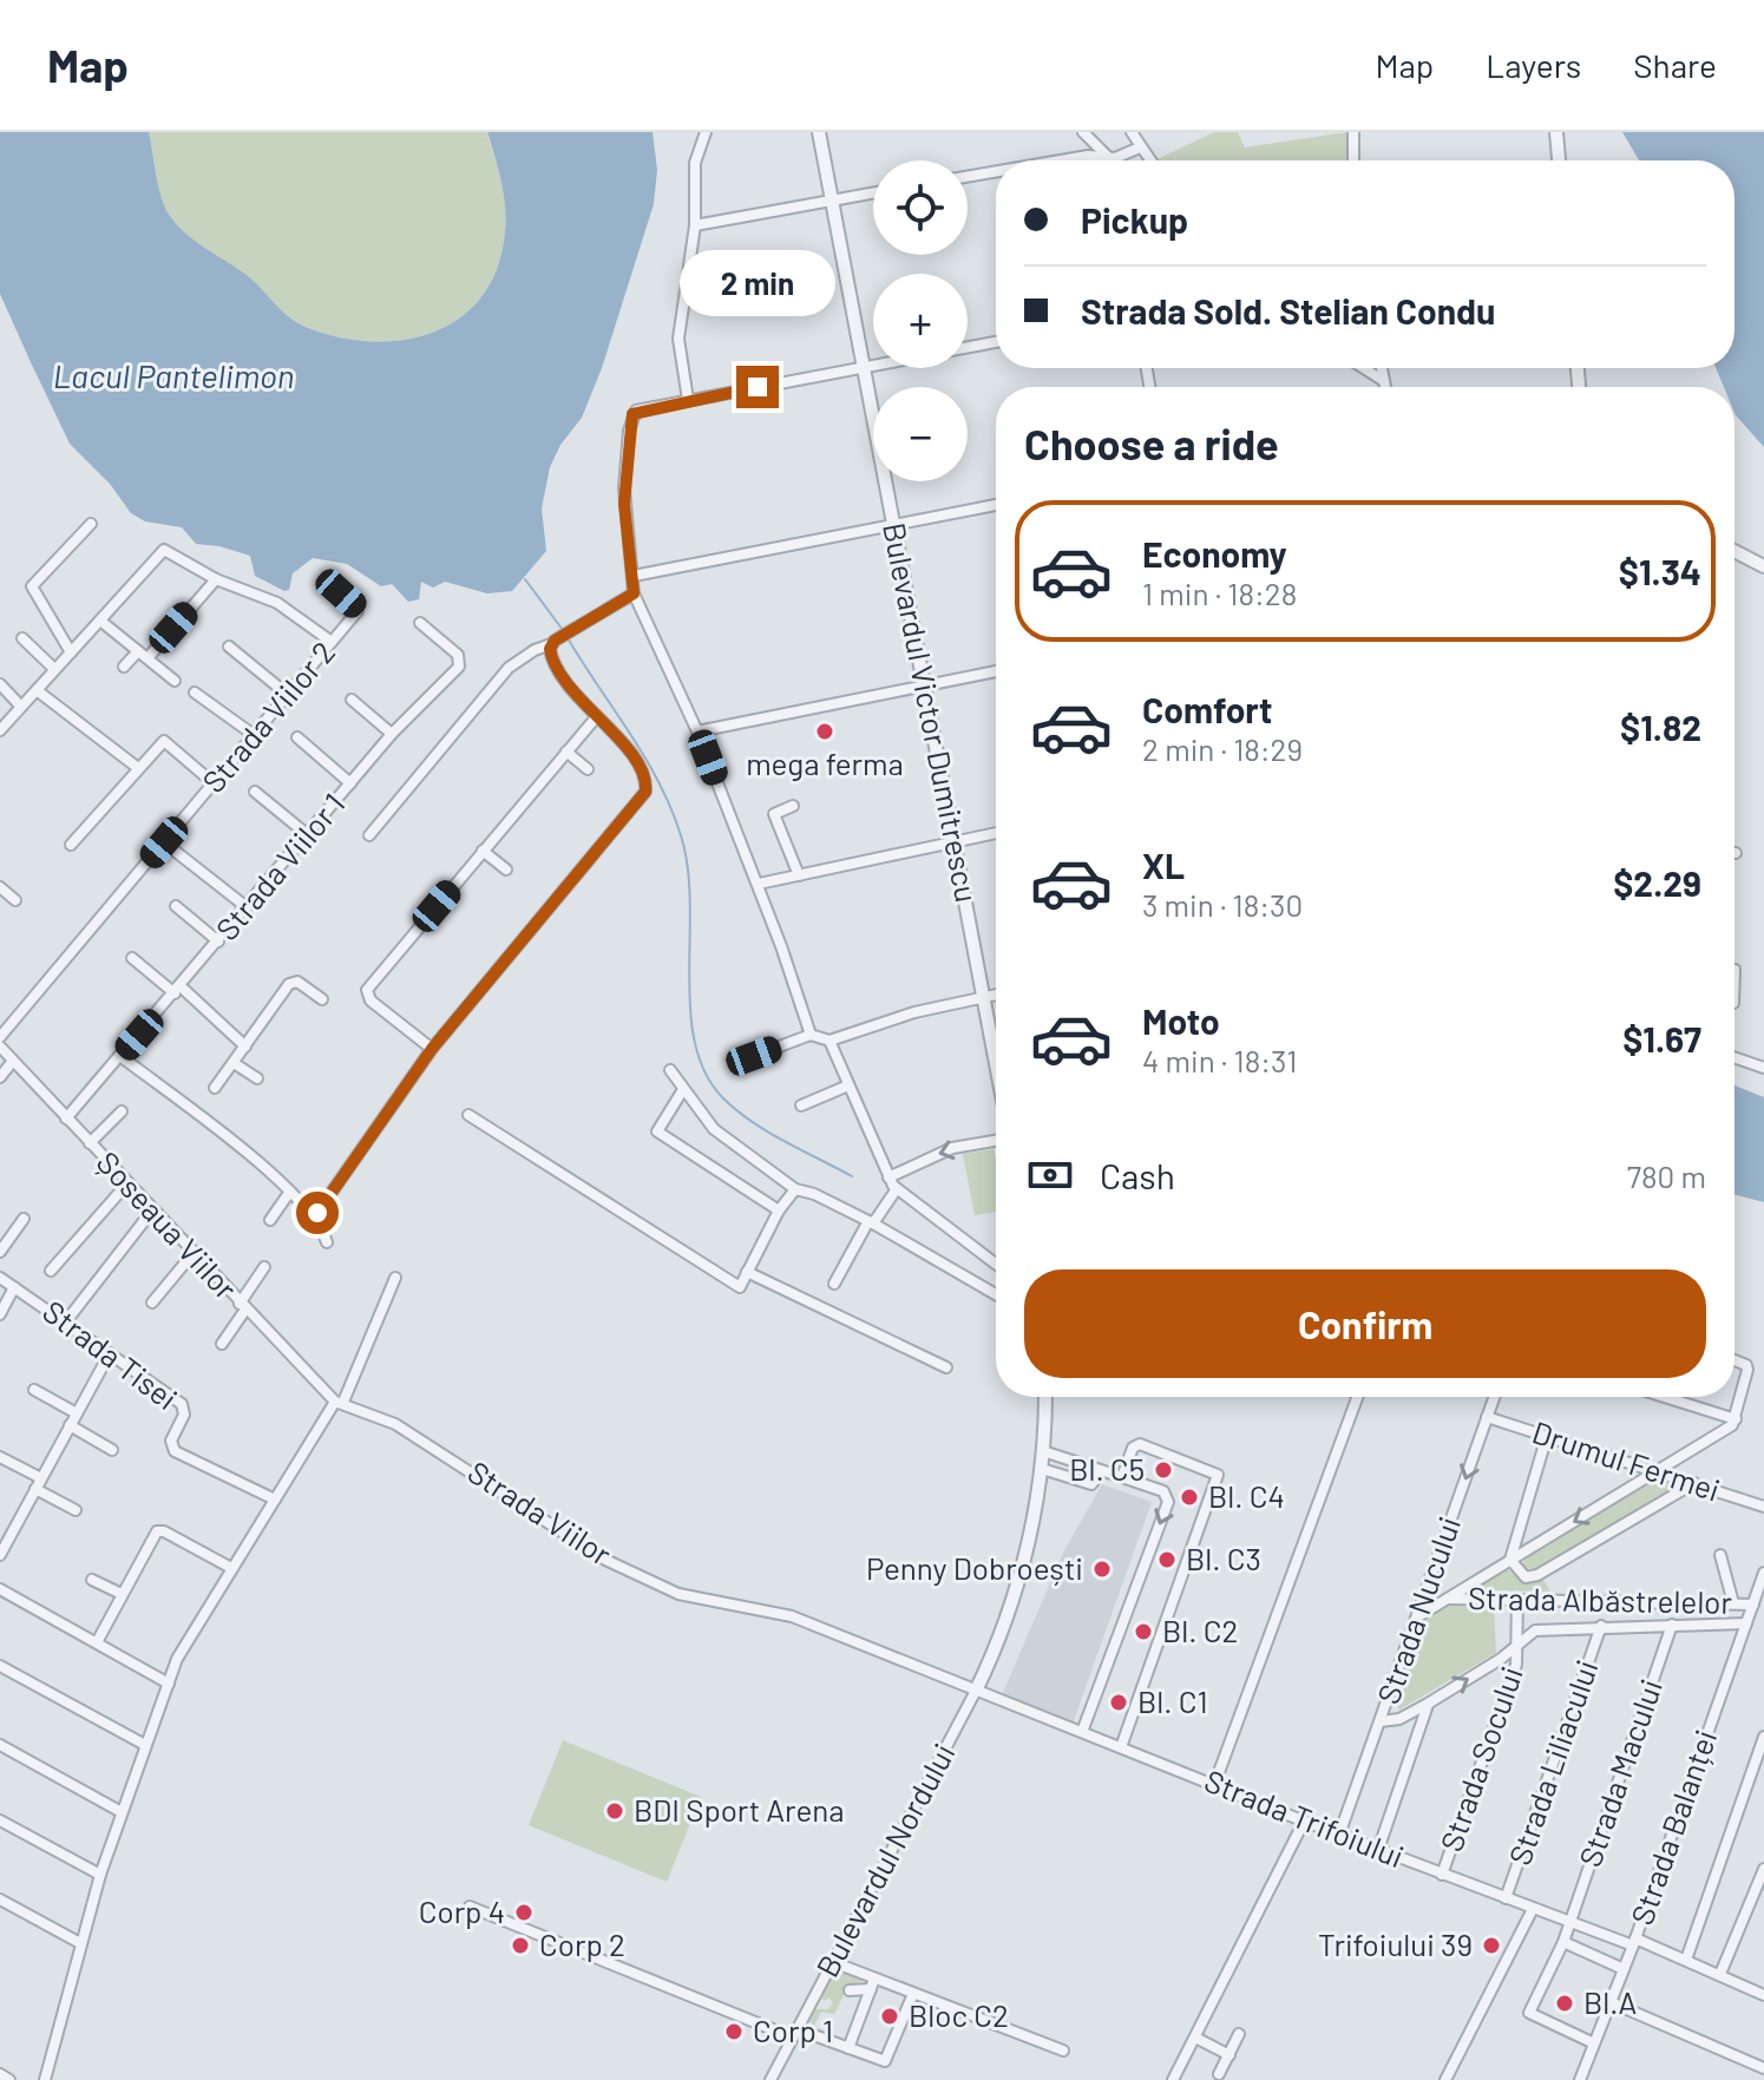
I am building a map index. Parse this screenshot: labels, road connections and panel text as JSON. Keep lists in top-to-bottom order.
{
  "streets": {
    "street": [
      "Bulevardul Victor Dumitrescu",
      "Strada Viilor 2",
      "Strada Viilor 1",
      "Șoseaua Viilor",
      "Strada Tisei",
      "Drumul Fermei",
      "Strada Viilor",
      "Strada Albăstrelelor",
      "Strada Nucului",
      "Strada Socului",
      "Strada Liliacului",
      "Strada Macului",
      "Strada Trifoiului",
      "Strada Balanței",
      "Bulevardul Nordului"
    ]
  },
  "crossings": [
    ["Strada Viilor 2", "Strada Viilor 1"],
    ["Strada Viilor 1", "Șoseaua Viilor"],
    ["Șoseaua Viilor", "Strada Viilor"],
    ["Drumul Fermei", "Strada Nucului"],
    ["Strada Viilor", "Strada Trifoiului"],
    ["Strada Viilor", "Bulevardul Nordului"],
    ["Strada Albăstrelelor", "Strada Nucului"],
    ["Strada Albăstrelelor", "Strada Socului"],
    ["Strada Albăstrelelor", "Strada Liliacului"],
    ["Strada Albăstrelelor", "Strada Macului"],
    ["Strada Albăstrelelor", "Strada Balanței"],
    ["Strada Nucului", "Strada Trifoiului"],
    ["Strada Socului", "Strada Trifoiului"],
    ["Strada Liliacului", "Strada Trifoiului"],
    ["Strada Macului", "Strada Trifoiului"],
    ["Strada Macului", "Strada Balanței"],
    ["Strada Trifoiului", "Strada Balanței"],
    ["Strada Trifoiului", "Bulevardul Nordului"]
  ],
  "water": ["Lacul Pantelimon"],
  "places": [
    "mega ferma",
    "Bl. C5",
    "Bl. C4",
    "Bl. C3",
    "Penny Dobroești",
    "Bl. C2",
    "Bl. C1",
    "BDI Sport Arena",
    "Corp 4",
    "Corp 2",
    "Trifoiului 39",
    "Bl.A",
    "Bloc C2",
    "Corp 1"
  ],
  "page": {
    "header": "Map",
    "nav": ["Map", "Layers", "Share"],
    "map_buttons": ["+", "−"],
    "banner": ["Pickup", "Strada Sold. Stelian Condu"],
    "bubble": "2 min",
    "heading": "Choose a ride",
    "list": [
      {
        "name": "Economy",
        "note": "1 min · 18:28",
        "value": "$1.34"
      },
      {
        "name": "Comfort",
        "note": "2 min · 18:29",
        "value": "$1.82"
      },
      {
        "name": "XL",
        "note": "3 min · 18:30",
        "value": "$2.29"
      },
      {
        "name": "Moto",
        "note": "4 min · 18:31",
        "value": "$1.67"
      }
    ],
    "pay": ["Cash", "780 m"],
    "buttons": "Confirm"
  }
}
